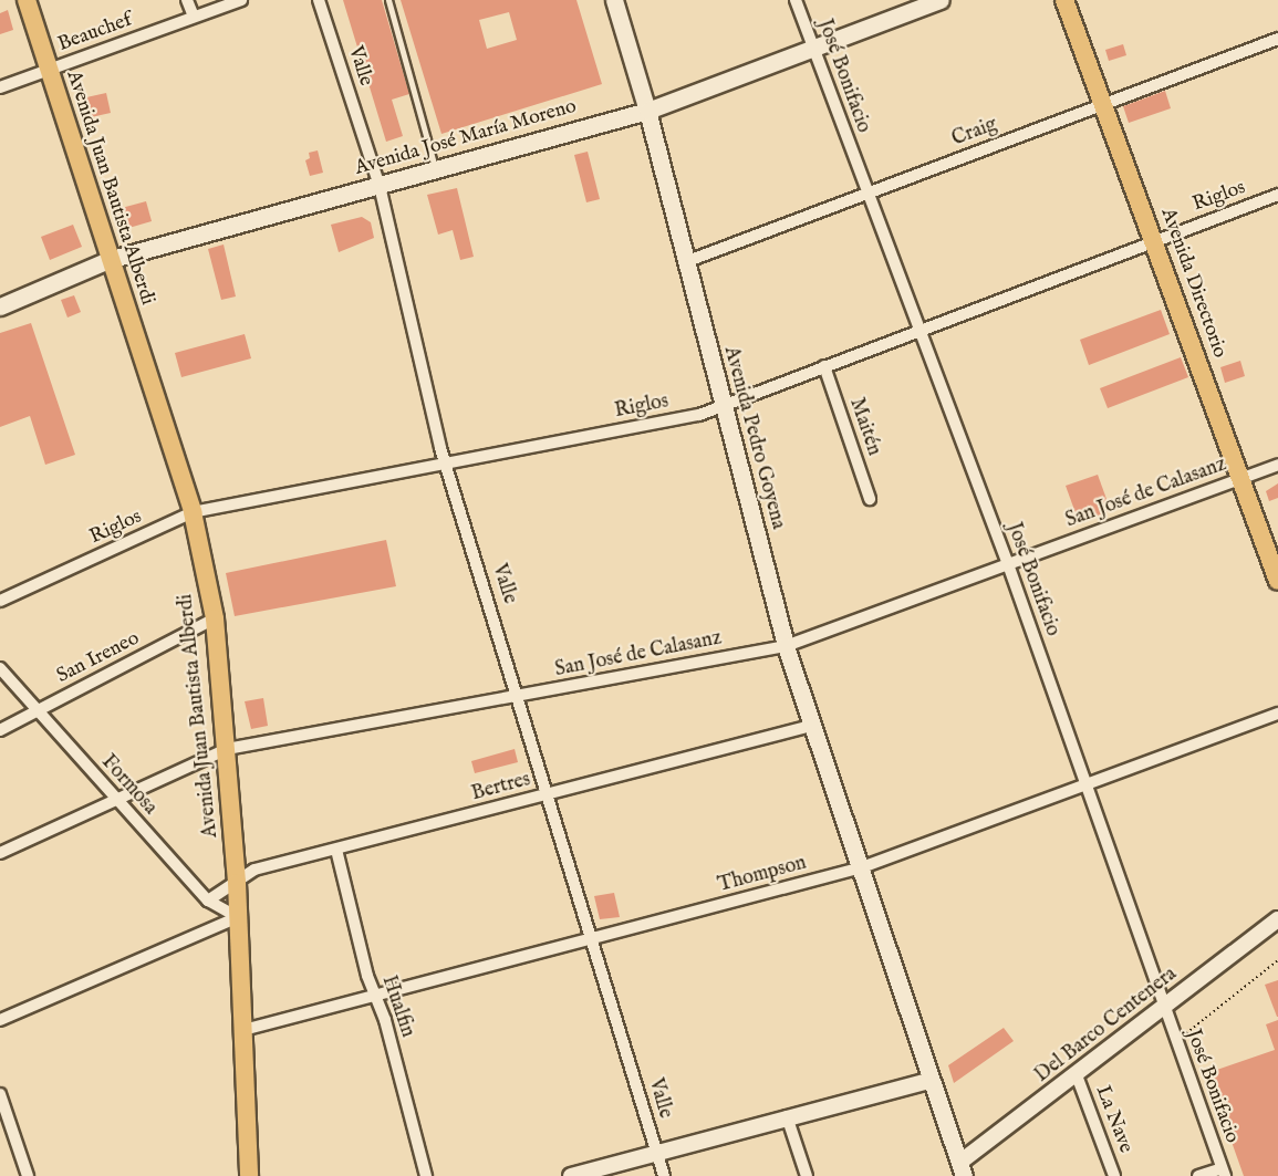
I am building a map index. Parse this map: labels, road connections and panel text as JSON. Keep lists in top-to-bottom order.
{
  "streets": {
    "main road": [
      "Avenida José María Moreno",
      "Avenida Juan Bautista Alberdi",
      "Avenida Directorio",
      "Avenida Pedro Goyena"
    ],
    "street": [
      "Beauchef",
      "Valle",
      "José Bonifacio",
      "Craig",
      "Riglos",
      "Maitén",
      "San José de Calasanz",
      "San Ireneo",
      "Formosa",
      "Bertres",
      "Thompson",
      "Hualfin",
      "Del Barco Centenera",
      "La Nave"
    ]
  },
  "crossings": [
    ["Beauchef", "Avenida Juan Bautista Alberdi"],
    ["Valle", "Avenida José María Moreno"],
    ["Valle", "Riglos"],
    ["Valle", "San José de Calasanz"],
    ["Valle", "Bertres"],
    ["Valle", "Thompson"],
    ["José Bonifacio", "Craig"],
    ["José Bonifacio", "Avenida José María Moreno"],
    ["José Bonifacio", "Riglos"],
    ["José Bonifacio", "San José de Calasanz"],
    ["José Bonifacio", "Thompson"],
    ["José Bonifacio", "Del Barco Centenera"],
    ["Craig", "Avenida Directorio"],
    ["Craig", "Avenida Pedro Goyena"],
    ["Avenida José María Moreno", "Avenida Juan Bautista Alberdi"],
    ["Avenida José María Moreno", "Avenida Pedro Goyena"],
    ["Avenida Juan Bautista Alberdi", "Riglos"],
    ["Avenida Juan Bautista Alberdi", "San José de Calasanz"],
    ["Avenida Juan Bautista Alberdi", "San Ireneo"],
    ["Avenida Juan Bautista Alberdi", "Formosa"],
    ["Avenida Juan Bautista Alberdi", "Bertres"],
    ["Avenida Juan Bautista Alberdi", "Thompson"],
    ["Riglos", "Avenida Directorio"],
    ["Riglos", "Maitén"],
    ["Riglos", "Avenida Pedro Goyena"],
    ["Avenida Directorio", "San José de Calasanz"],
    ["Avenida Pedro Goyena", "San José de Calasanz"],
    ["Avenida Pedro Goyena", "Bertres"],
    ["Avenida Pedro Goyena", "Thompson"],
    ["Avenida Pedro Goyena", "Del Barco Centenera"],
    ["San José de Calasanz", "Formosa"],
    ["San Ireneo", "Formosa"],
    ["Formosa", "Bertres"],
    ["Bertres", "Hualfin"],
    ["Thompson", "Hualfin"],
    ["Del Barco Centenera", "La Nave"]
  ]
}
